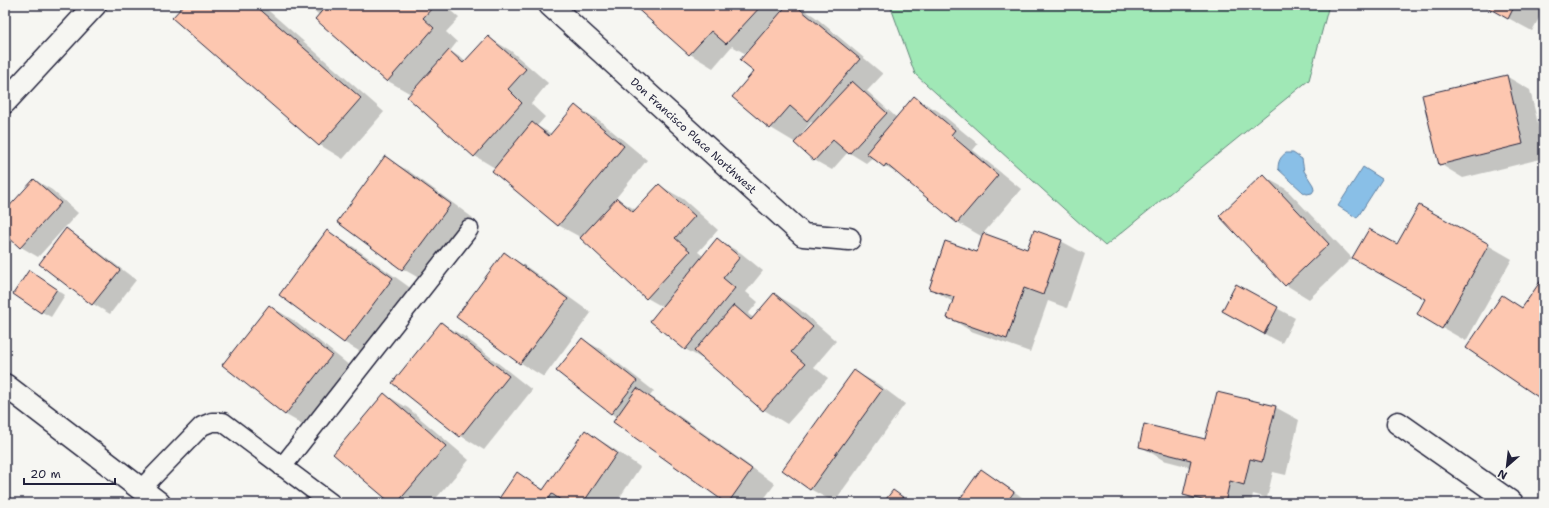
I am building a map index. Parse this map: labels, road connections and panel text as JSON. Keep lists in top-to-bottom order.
{
  "streets": {
    "street": ["Don Francisco Place Northwest"]
  },
  "scale_bar": "20 m",
  "north": "bottom left"
}
